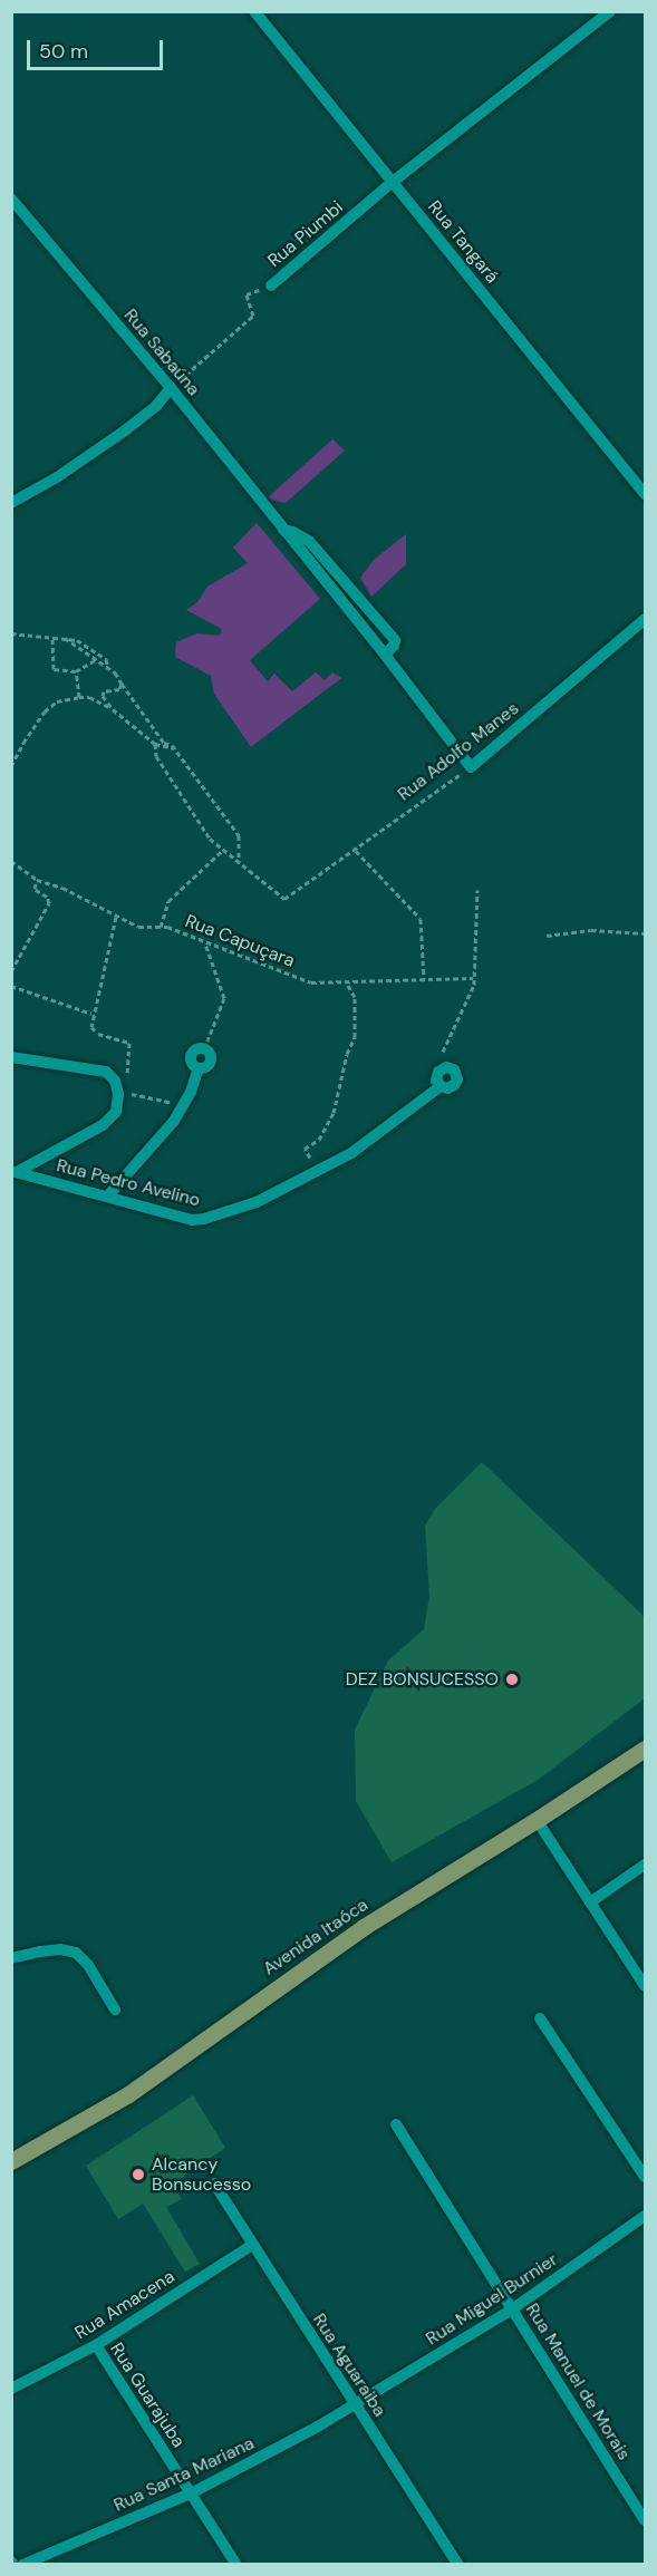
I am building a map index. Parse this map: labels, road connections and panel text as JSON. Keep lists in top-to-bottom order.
{
  "streets": {
    "main road": ["Avenida Itaóca"],
    "street": [
      "Rua Piumbi",
      "Rua Tangará",
      "Rua Sabaúna",
      "Rua Adolfo Manes",
      "Rua Pedro Avelino",
      "Rua Miguel Burnier",
      "Rua Amacena",
      "Rua Aguaraiba",
      "Rua Manuel de Morais",
      "Rua Guarajuba",
      "Rua Santa Mariana"
    ],
    "path": ["Rua Capuçara"]
  },
  "crossings": [
    ["Rua Piumbi", "Rua Tangará"],
    ["Rua Piumbi", "Rua Sabaúna"],
    ["Rua Sabaúna", "Rua Adolfo Manes"],
    ["Rua Miguel Burnier", "Rua Aguaraiba"],
    ["Rua Miguel Burnier", "Rua Manuel de Morais"],
    ["Rua Miguel Burnier", "Rua Santa Mariana"],
    ["Rua Amacena", "Rua Aguaraiba"],
    ["Rua Amacena", "Rua Guarajuba"],
    ["Rua Aguaraiba", "Rua Santa Mariana"],
    ["Rua Guarajuba", "Rua Santa Mariana"]
  ],
  "places": ["DEZ BONSUCESSO", "Alcancy Bonsucesso"],
  "scale_bar": "50 m"
}
